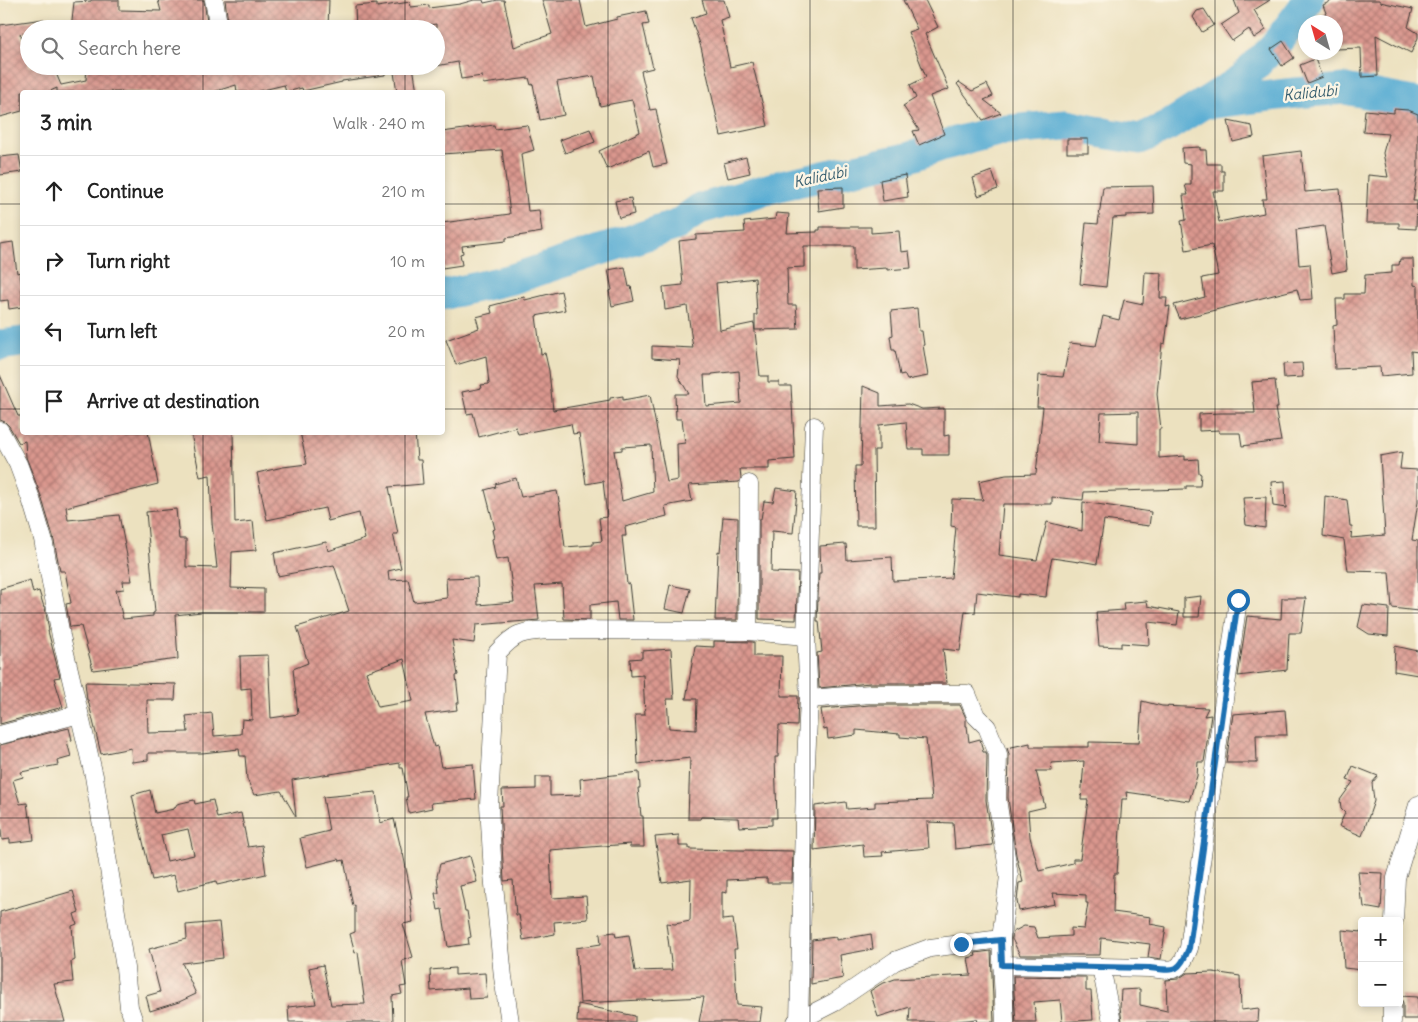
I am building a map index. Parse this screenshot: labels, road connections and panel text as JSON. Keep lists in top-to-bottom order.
{
  "water": ["Kalidubi"],
  "north": "top left",
  "page": {
    "search": "Search here",
    "heading": ["3 min", "Walk · 240 m"],
    "list": [
      ["Continue", "210 m"],
      ["Turn right", "10 m"],
      ["Turn left", "20 m"],
      "Arrive at destination"
    ],
    "map_buttons": ["+", "−"]
  }
}
